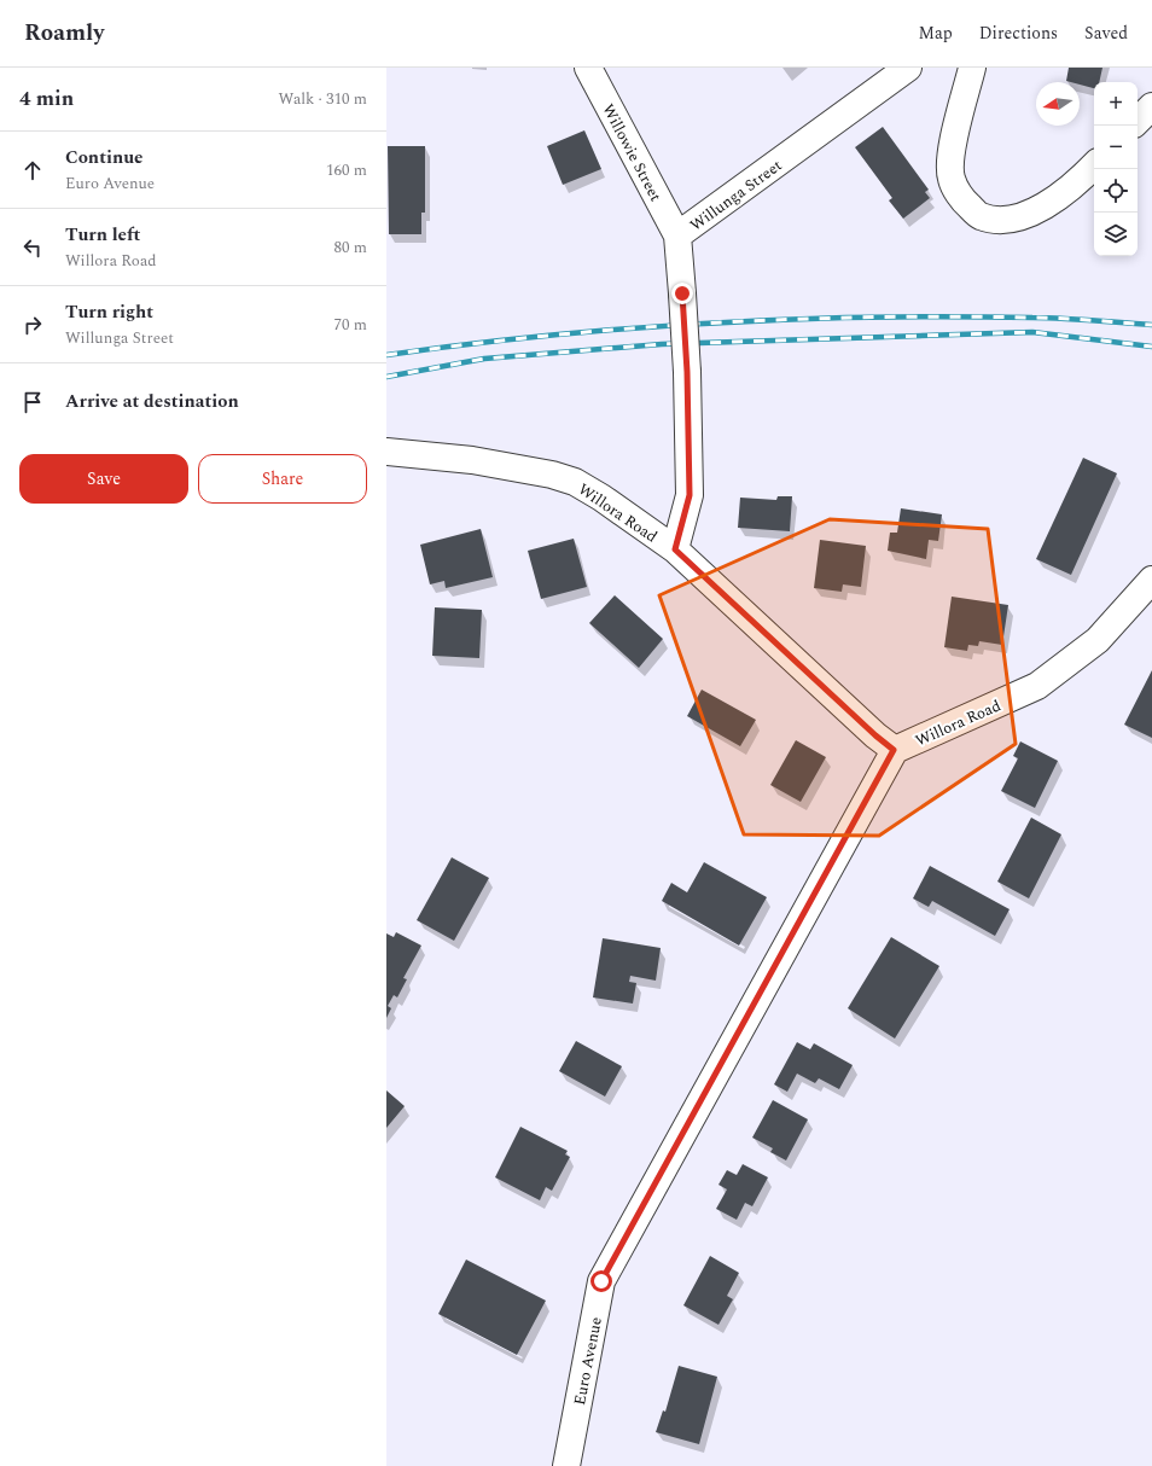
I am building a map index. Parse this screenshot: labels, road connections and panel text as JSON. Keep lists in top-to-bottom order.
{
  "streets": {
    "street": [
      "Willowie Street",
      "Willunga Street",
      "Willora Road",
      "Euro Avenue"
    ]
  },
  "crossings": [
    ["Willowie Street", "Willunga Street"],
    ["Willunga Street", "Willora Road"],
    ["Willora Road", "Euro Avenue"]
  ],
  "north": "left",
  "page": {
    "header": "Roamly",
    "nav": ["Map", "Directions", "Saved"],
    "heading": ["4 min", "Walk · 310 m"],
    "map_buttons": ["+", "−"],
    "list": [
      ["Continue", "Euro Avenue", "160 m"],
      ["Turn left", "Willora Road", "80 m"],
      ["Turn right", "Willunga Street", "70 m"],
      "Arrive at destination"
    ],
    "buttons": ["Save", "Share"]
  }
}
